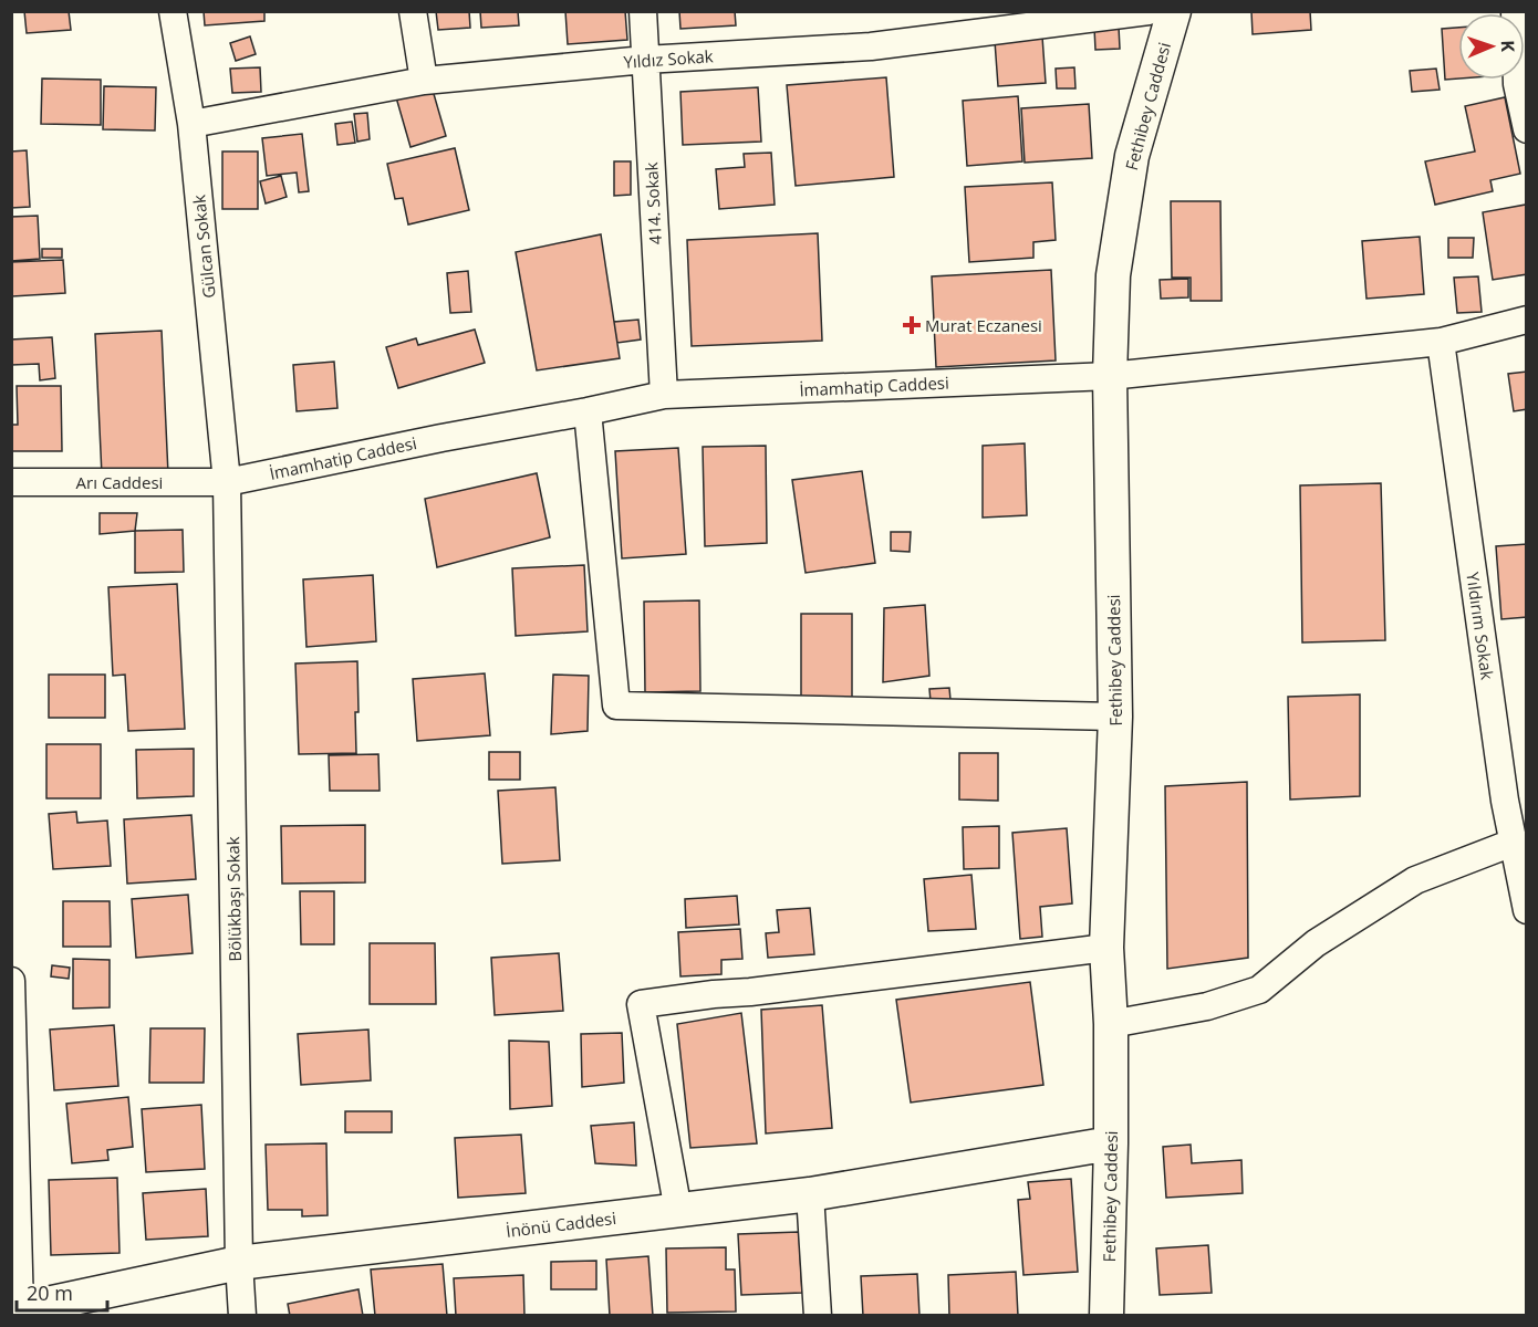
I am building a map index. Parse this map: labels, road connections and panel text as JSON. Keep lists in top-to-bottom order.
{
  "streets": {
    "street": [
      "Yıldız Sokak",
      "Fethibey Caddesi",
      "414. Sokak",
      "Gülcan Sokak",
      "İmamhatip Caddesi",
      "Arı Caddesi",
      "Yıldırım Sokak",
      "Bölükbaşı Sokak",
      "İnönü Caddesi"
    ]
  },
  "crossings": [
    ["Yıldız Sokak", "414. Sokak"],
    ["Yıldız Sokak", "Gülcan Sokak"],
    ["Fethibey Caddesi", "İmamhatip Caddesi"],
    ["Fethibey Caddesi", "İnönü Caddesi"],
    ["414. Sokak", "İmamhatip Caddesi"],
    ["Gülcan Sokak", "İmamhatip Caddesi"],
    ["Gülcan Sokak", "Arı Caddesi"],
    ["Gülcan Sokak", "Bölükbaşı Sokak"],
    ["İmamhatip Caddesi", "Arı Caddesi"],
    ["İmamhatip Caddesi", "Yıldırım Sokak"],
    ["İmamhatip Caddesi", "Bölükbaşı Sokak"],
    ["Arı Caddesi", "Bölükbaşı Sokak"],
    ["Bölükbaşı Sokak", "İnönü Caddesi"]
  ],
  "places": {
    "health": ["Murat Eczanesi"]
  },
  "scale_bar": "20 m",
  "north": "right"
}
